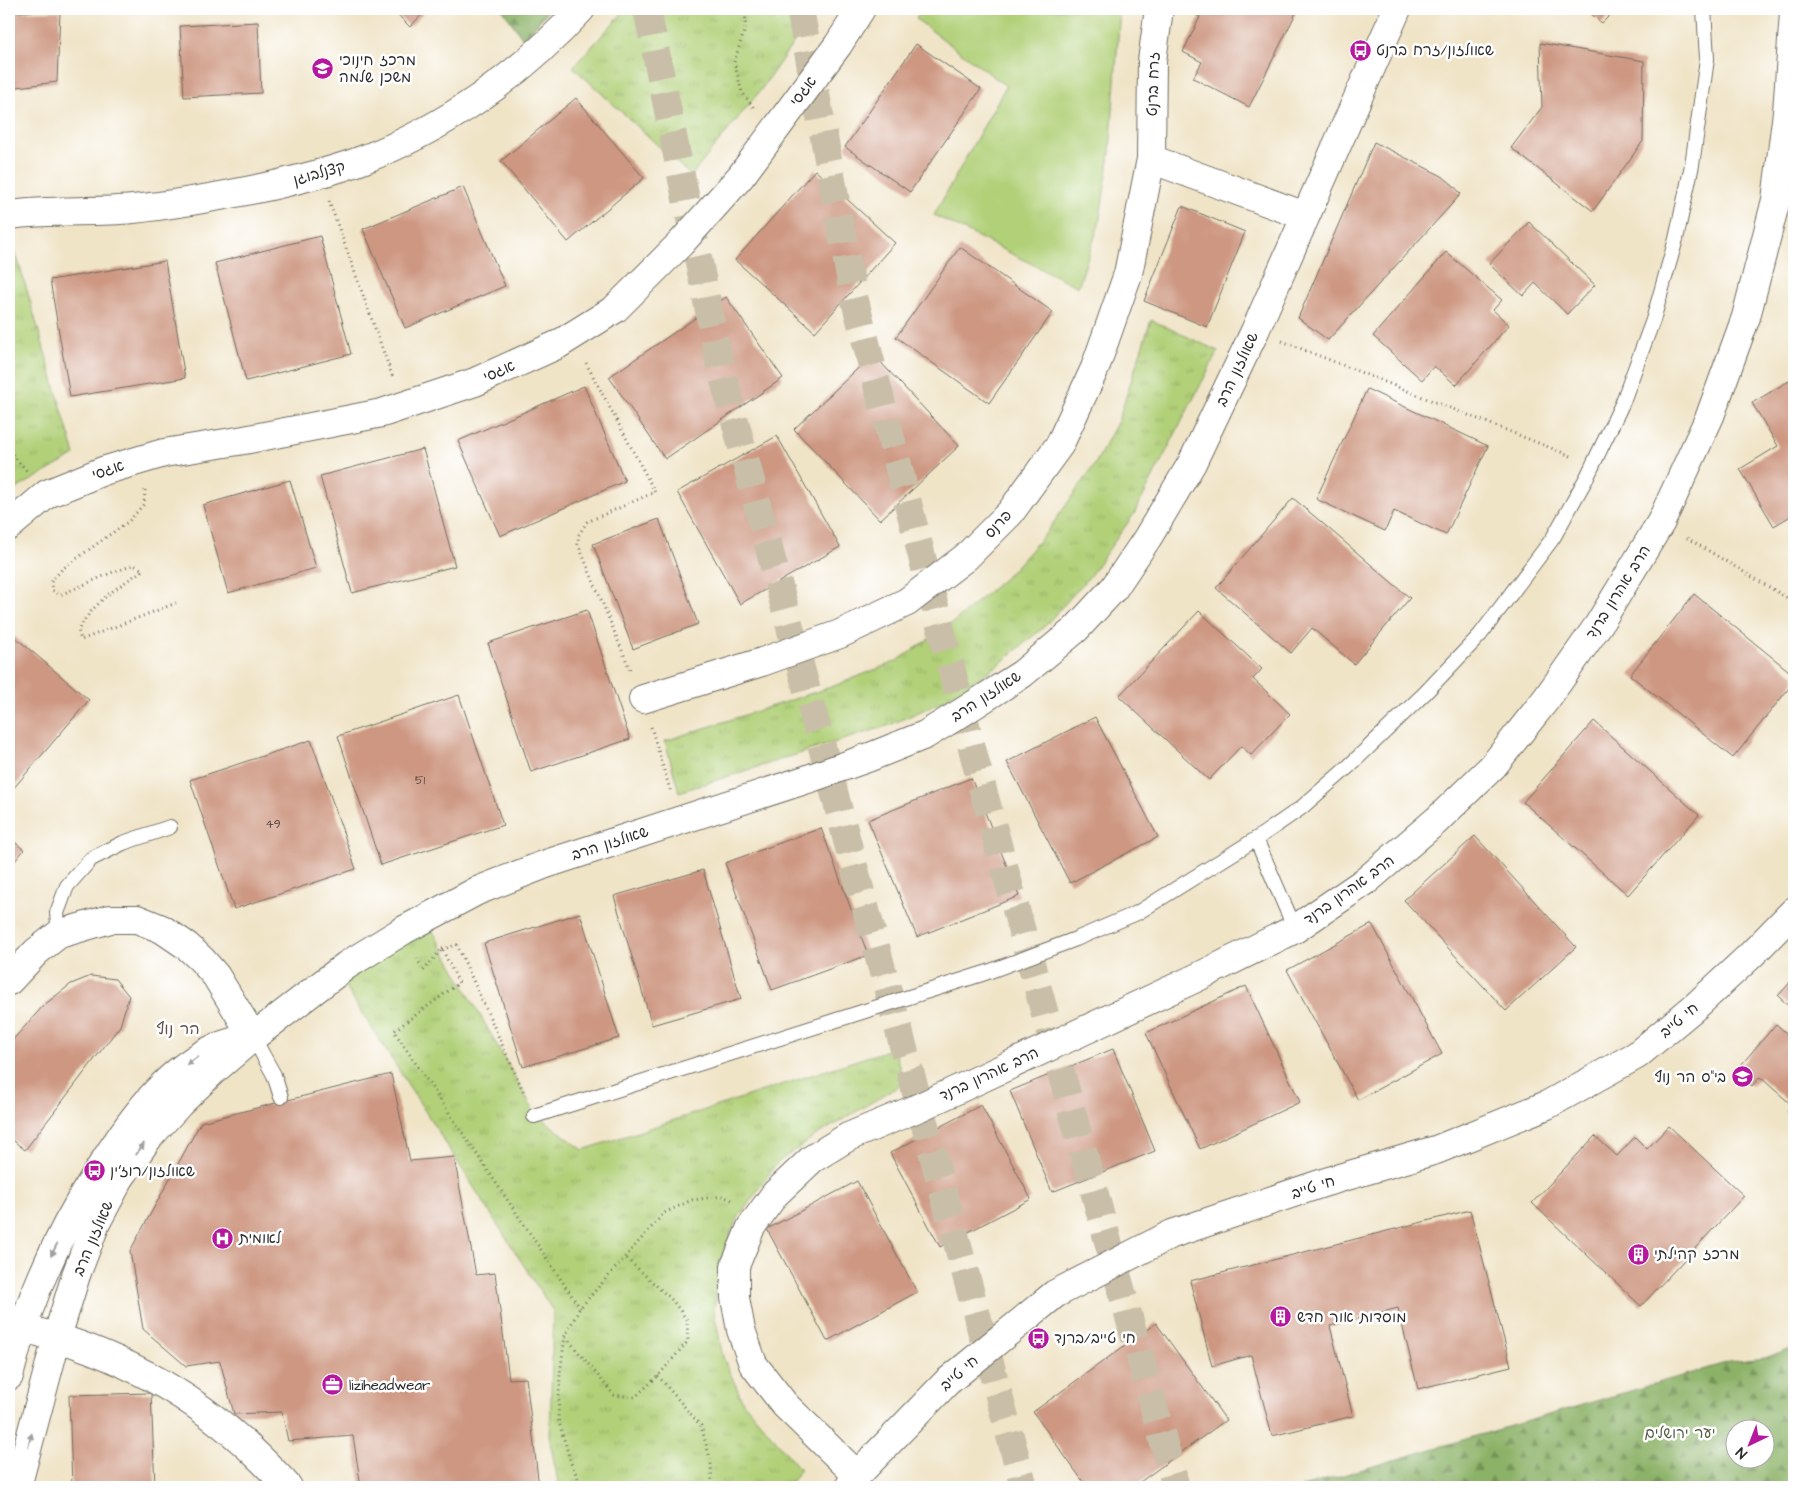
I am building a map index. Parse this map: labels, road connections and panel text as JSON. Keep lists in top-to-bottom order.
{
  "streets": {
    "street": [
      "זרח ברנט",
      "אגסי",
      "קצנלבוגן",
      "שאולזון הרב",
      "פרנס",
      "הרב אהרון ברנד",
      "חי טייב"
    ]
  },
  "crossings": [
    ["זרח ברנט", "פרנס"],
    ["הרב אהרון ברנד", "חי טייב"]
  ],
  "districts": ["הר נוף"],
  "parks": ["יער ירושלים"],
  "places": {
    "bus stop": ["שאולזון/זרח ברנט", "שאולזון/רוז׳ין", "חי טייב/ברנד"],
    "school or university": ["מרכז חינוכי משכן שלמה", "בי\"ס הר נוף"],
    "hospital": ["לאומית"],
    "building": ["מרכז קהילתי", "מוסדות אור חדש"],
    "office": ["liziheadwear"]
  },
  "house_numbers": ["51", "49"],
  "north": "bottom left"
}
